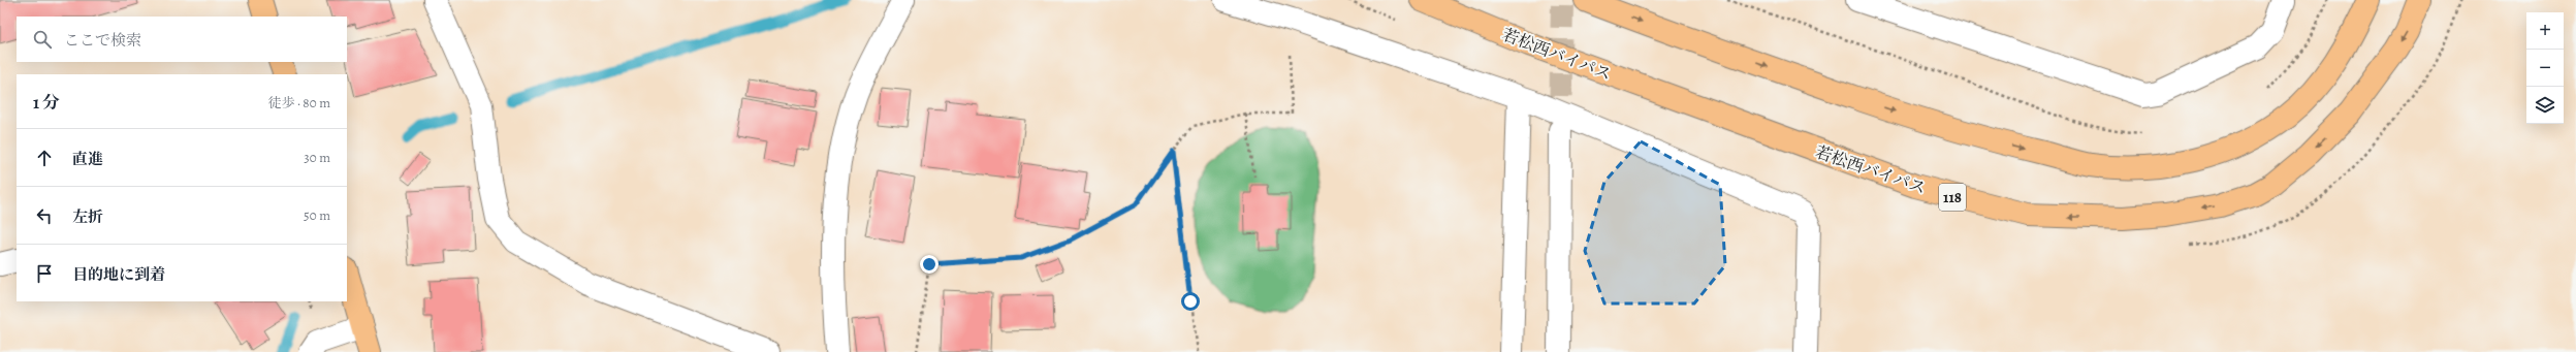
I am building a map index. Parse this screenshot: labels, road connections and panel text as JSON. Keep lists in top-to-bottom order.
{
  "streets": {
    "highway": ["若松西バイパス", "118"]
  },
  "one_way": ["若松西バイパス"],
  "page": {
    "map_buttons": ["+", "−"],
    "search": "ここで検索",
    "heading": ["1 分", "徒歩 · 80 m"],
    "list": [
      ["直進", "30 m"],
      ["左折", "50 m"],
      "目的地に到着"
    ]
  }
}
